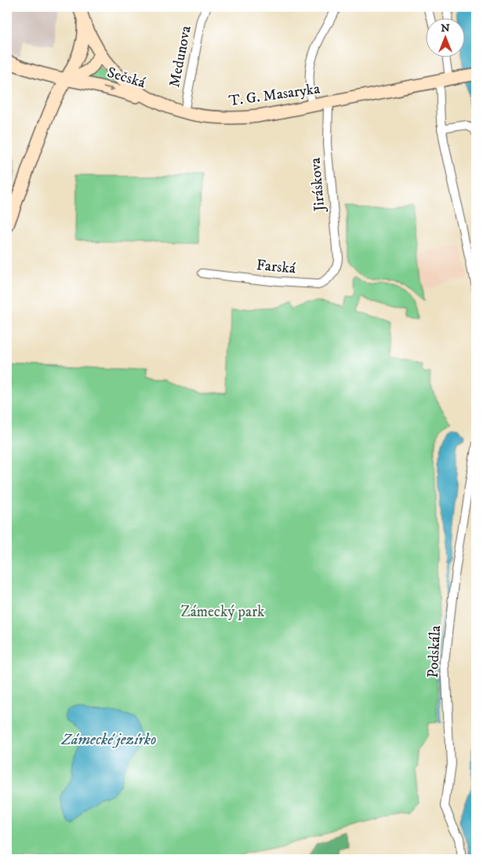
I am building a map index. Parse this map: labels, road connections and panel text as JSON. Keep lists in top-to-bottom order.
{
  "streets": {
    "street": [
      "Medunova",
      "Sečská",
      "T. G. Masaryka",
      "Jiráskova",
      "Farská",
      "Podskála"
    ]
  },
  "crossings": [
    ["Medunova", "T. G. Masaryka"],
    ["Sečská", "T. G. Masaryka"],
    ["T. G. Masaryka", "Jiráskova"],
    ["Jiráskova", "Farská"]
  ],
  "one_way": ["Sečská"],
  "water": ["Zámecké jezírko"],
  "parks": ["Zámecký park"],
  "north": "top"
}
